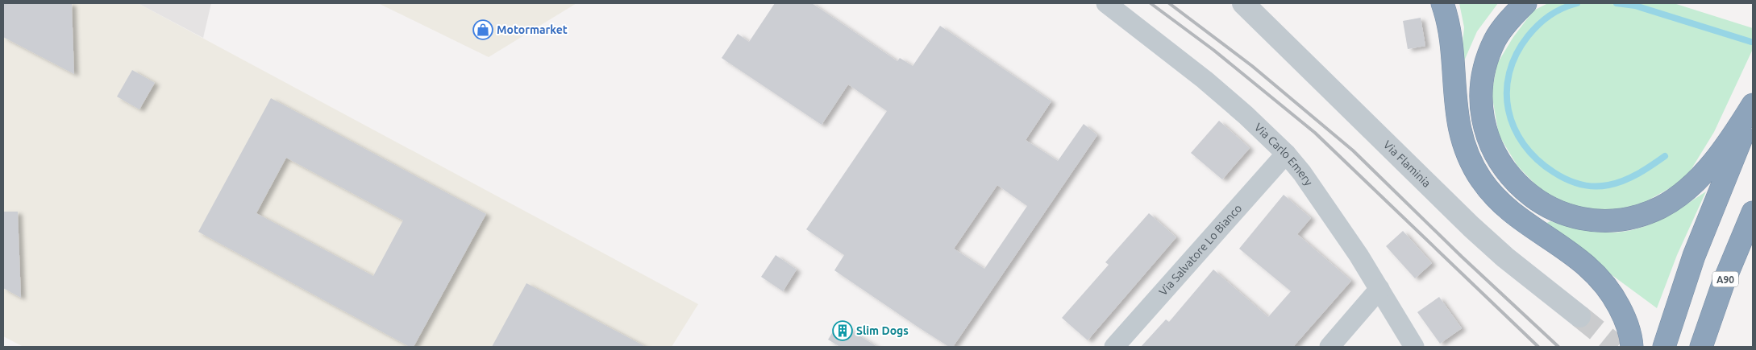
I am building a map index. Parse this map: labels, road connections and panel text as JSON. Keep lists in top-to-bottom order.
{
  "streets": {
    "highway": ["A90"],
    "street": ["Via Carlo Emery", "Via Flaminia", "Via Salvatore Lo Bianco"]
  },
  "crossings": [
    ["Via Carlo Emery", "Via Salvatore Lo Bianco"]
  ],
  "places": {
    "shop": ["Motormarket"],
    "building": ["Slim Dogs"]
  }
}
